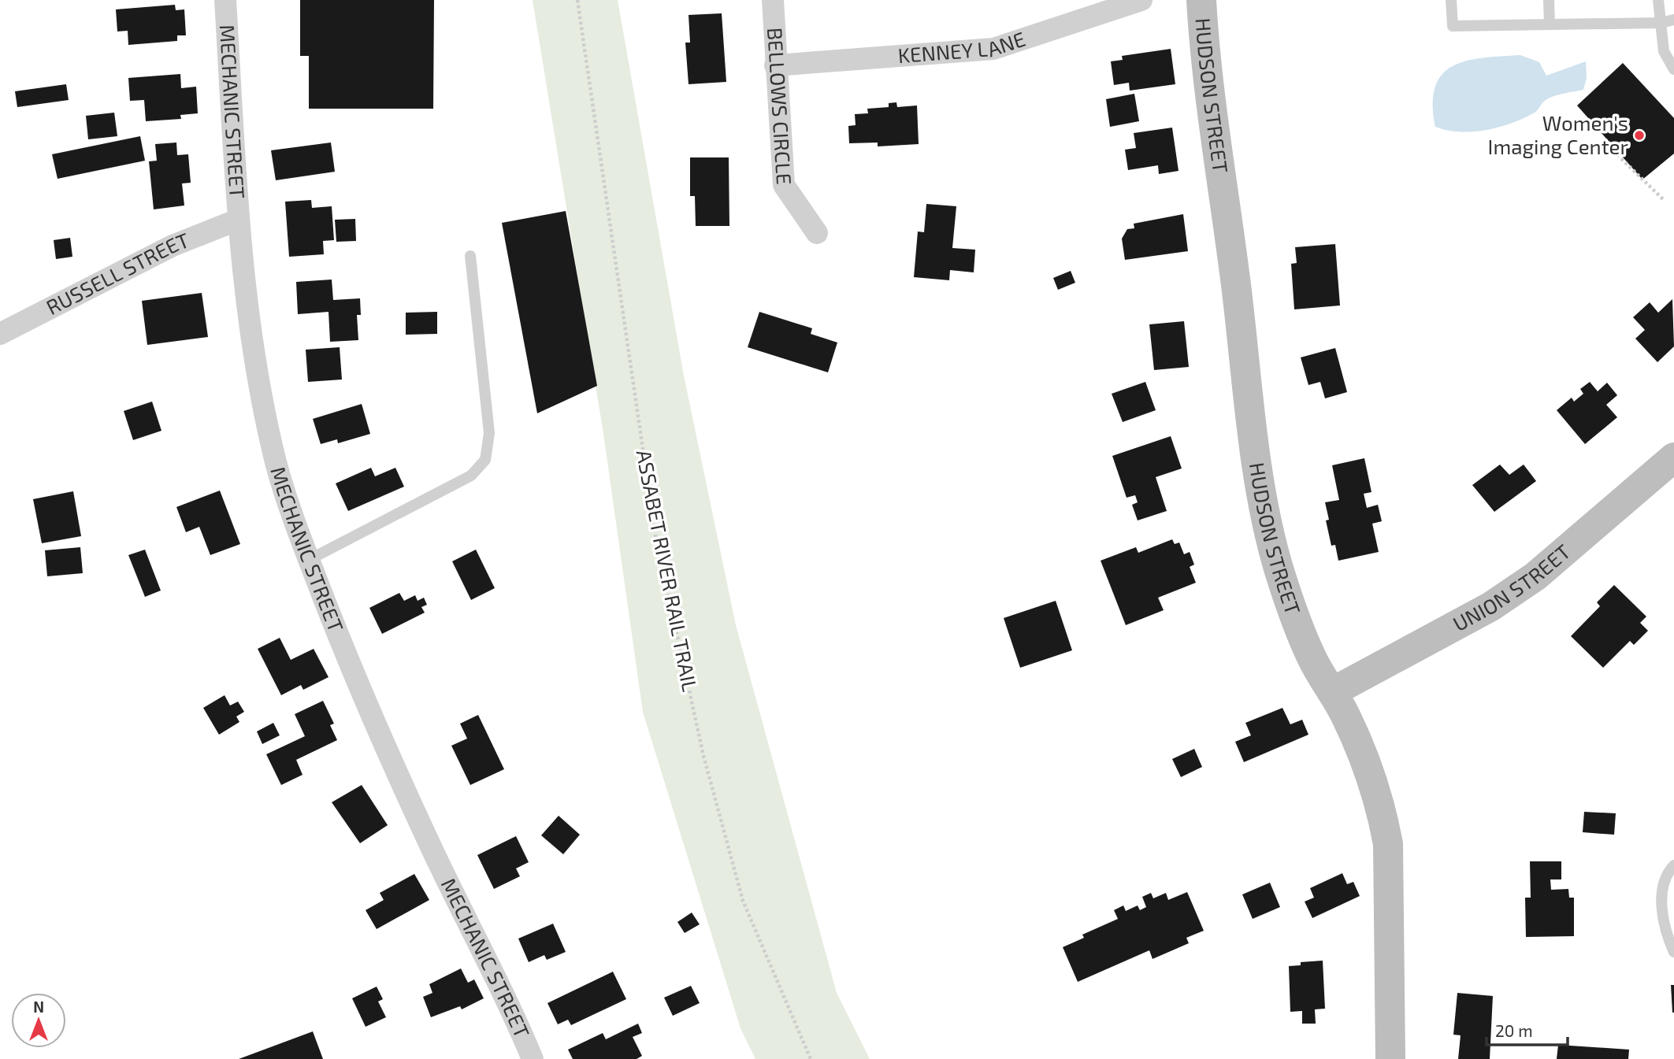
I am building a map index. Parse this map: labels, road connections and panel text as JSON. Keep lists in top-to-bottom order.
{
  "streets": {
    "street": [
      "KENNEY LANE",
      "HUDSON STREET",
      "BELLOWS CIRCLE",
      "MECHANIC STREET",
      "RUSSELL STREET",
      "UNION STREET"
    ],
    "path": ["ASSABET RIVER RAIL TRAIL"]
  },
  "crossings": [
    ["KENNEY LANE", "BELLOWS CIRCLE"],
    ["HUDSON STREET", "UNION STREET"],
    ["MECHANIC STREET", "RUSSELL STREET"]
  ],
  "places": ["Women's Imaging Center"],
  "scale_bar": "20 m",
  "north": "top"
}
